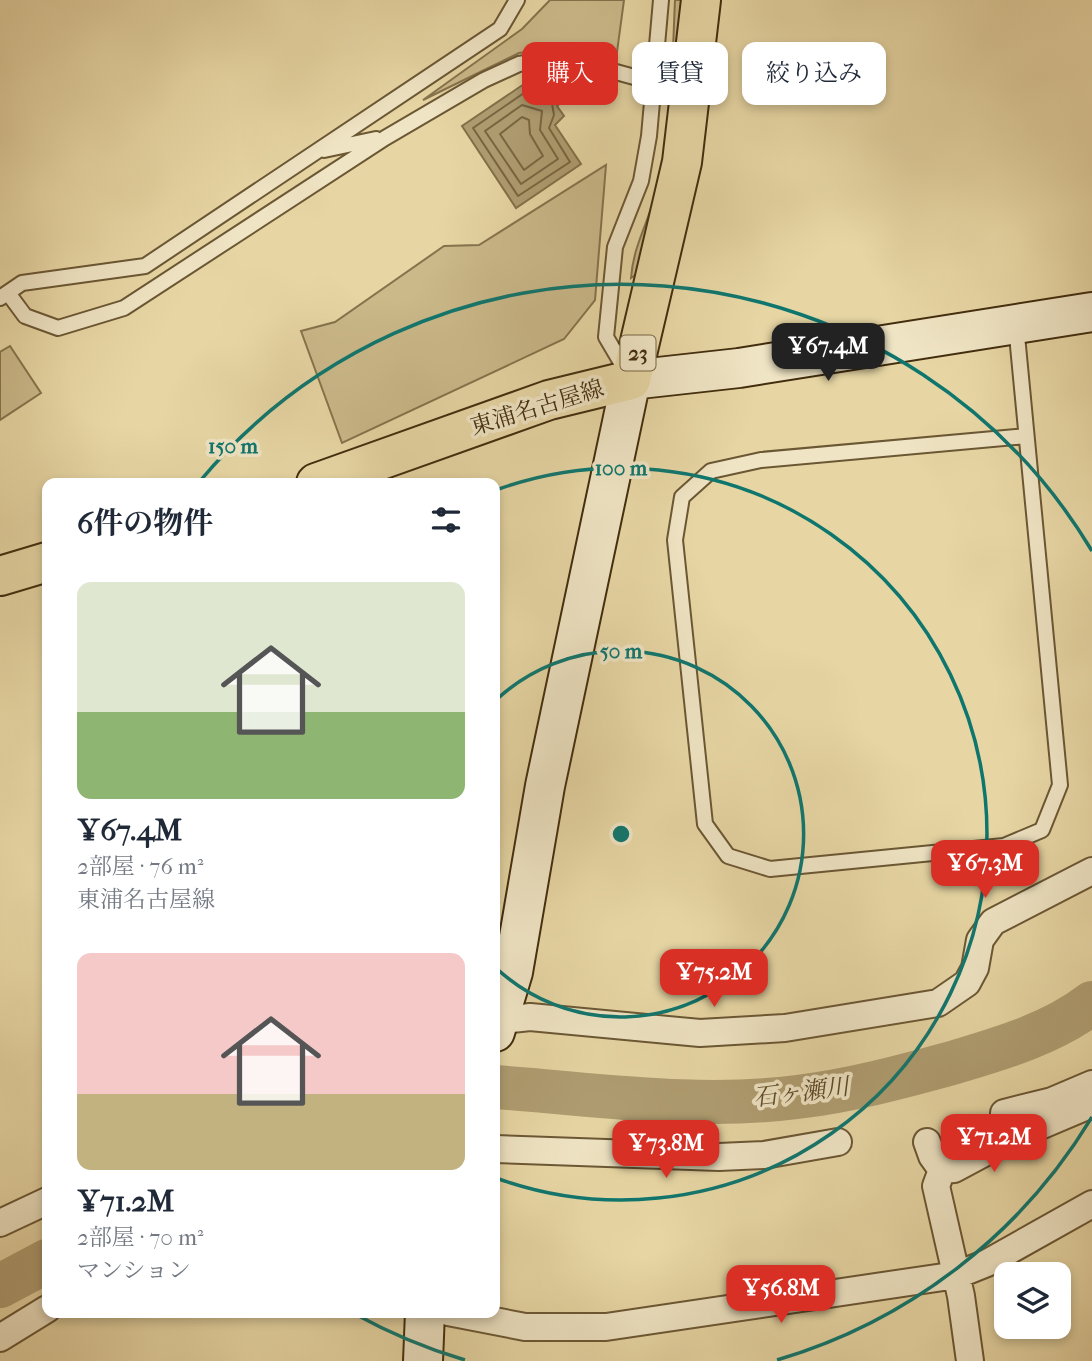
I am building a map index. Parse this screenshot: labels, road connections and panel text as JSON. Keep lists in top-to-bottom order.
{
  "streets": {
    "main road": ["23", "東浦名古屋線"]
  },
  "water": ["石ヶ瀬川"],
  "page": {
    "chip": ["購入", "賃貸", "絞り込み"],
    "price": [
      "¥67.4M",
      "¥67.3M",
      "¥75.2M",
      "¥71.2M",
      "¥73.8M",
      "¥56.8M"
    ],
    "heading": "6件の物件",
    "list": [
      {
        "name": "¥67.4M",
        "note": "2部屋 · 76 m² · 東浦名古屋線"
      },
      {
        "name": "¥71.2M",
        "note": "2部屋 · 70 m² · マンション"
      }
    ]
  },
  "rings": ["150 m", "100 m", "50 m"]
}
